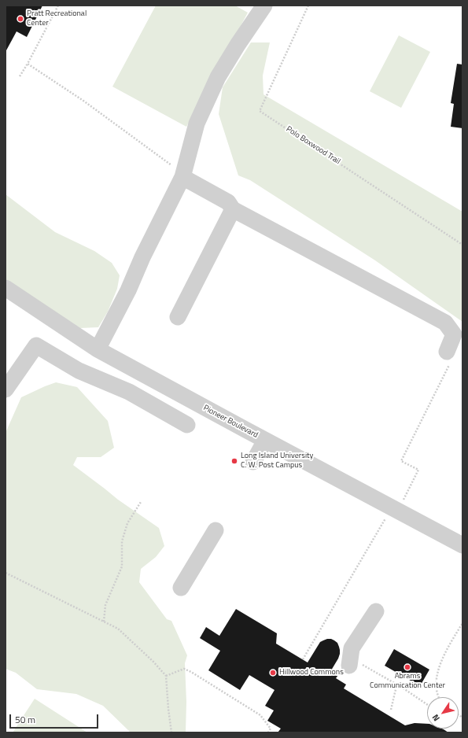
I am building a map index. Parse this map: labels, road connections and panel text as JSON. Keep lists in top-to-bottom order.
{
  "streets": {
    "street": ["Pioneer Boulevard"],
    "path": ["Polo Boxwood Trail"]
  },
  "places": [
    "Pratt Recreational Center",
    "Long Island University C. W. Post Campus",
    "Abrams Communication Center",
    "Hillwood Commons"
  ],
  "scale_bar": "50 m",
  "north": "bottom left"
}
